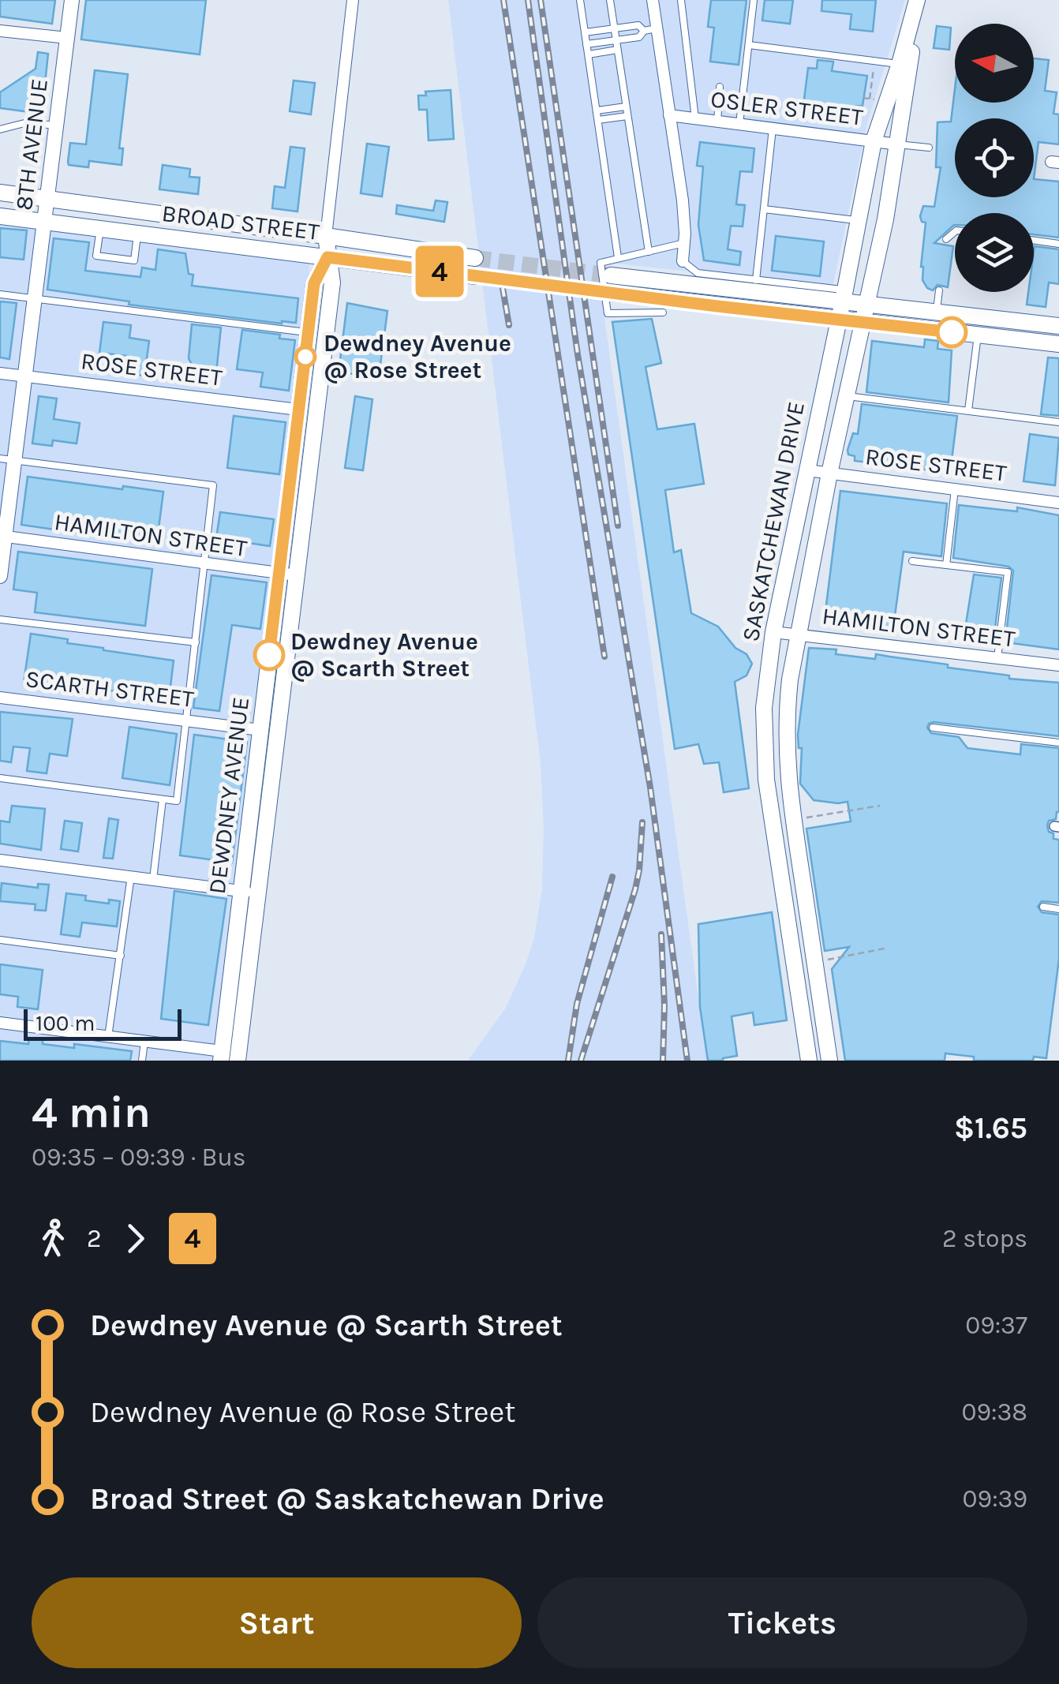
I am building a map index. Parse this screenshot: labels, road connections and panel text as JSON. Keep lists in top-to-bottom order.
{
  "streets": {
    "main road": ["BROAD STREET", "SASKATCHEWAN DRIVE", "DEWDNEY AVENUE"],
    "street": [
      "OSLER STREET",
      "8TH AVENUE",
      "ROSE STREET",
      "HAMILTON STREET",
      "SCARTH STREET"
    ]
  },
  "crossings": [
    ["OSLER STREET", "SASKATCHEWAN DRIVE"],
    ["8TH AVENUE", "BROAD STREET"],
    ["8TH AVENUE", "ROSE STREET"],
    ["8TH AVENUE", "HAMILTON STREET"],
    ["BROAD STREET", "DEWDNEY AVENUE"],
    ["ROSE STREET", "SASKATCHEWAN DRIVE"],
    ["ROSE STREET", "DEWDNEY AVENUE"],
    ["SASKATCHEWAN DRIVE", "HAMILTON STREET"],
    ["HAMILTON STREET", "DEWDNEY AVENUE"],
    ["SCARTH STREET", "DEWDNEY AVENUE"]
  ],
  "places": ["Dewdney Avenue @ Rose Street", "Dewdney Avenue @ Scarth Street"],
  "lines": ["bus line 4"],
  "scale_bar": "100 m",
  "north": "left",
  "page": {
    "on_map": "4",
    "scale": "100 m",
    "heading": ["4 min", "09:35 – 09:39 · Bus", "$1.65"],
    "legs": ["2", "4", "2 stops"],
    "list": [
      {
        "name": "Dewdney Avenue @ Scarth Street",
        "value": "09:37"
      },
      {
        "name": "Dewdney Avenue @ Rose Street",
        "value": "09:38"
      },
      {
        "name": "Broad Street @ Saskatchewan Drive",
        "value": "09:39"
      }
    ],
    "buttons": ["Start", "Tickets"]
  }
}
